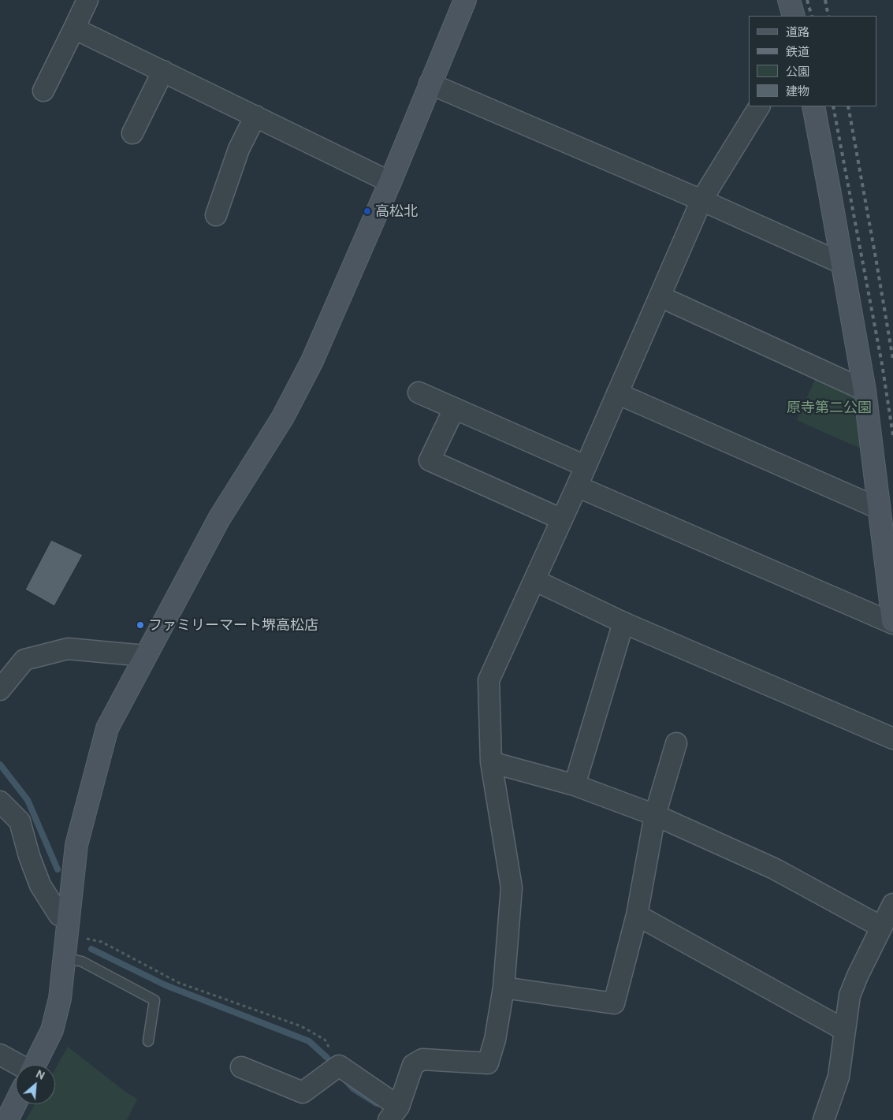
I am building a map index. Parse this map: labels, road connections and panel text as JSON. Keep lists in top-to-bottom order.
{
  "parks": ["原寺第二公園"],
  "places": ["高松北", "ファミリーマート堺高松店"],
  "legend": [
    "道路",
    "鉄道",
    "公園",
    "建物"
  ],
  "north": "top right"
}
